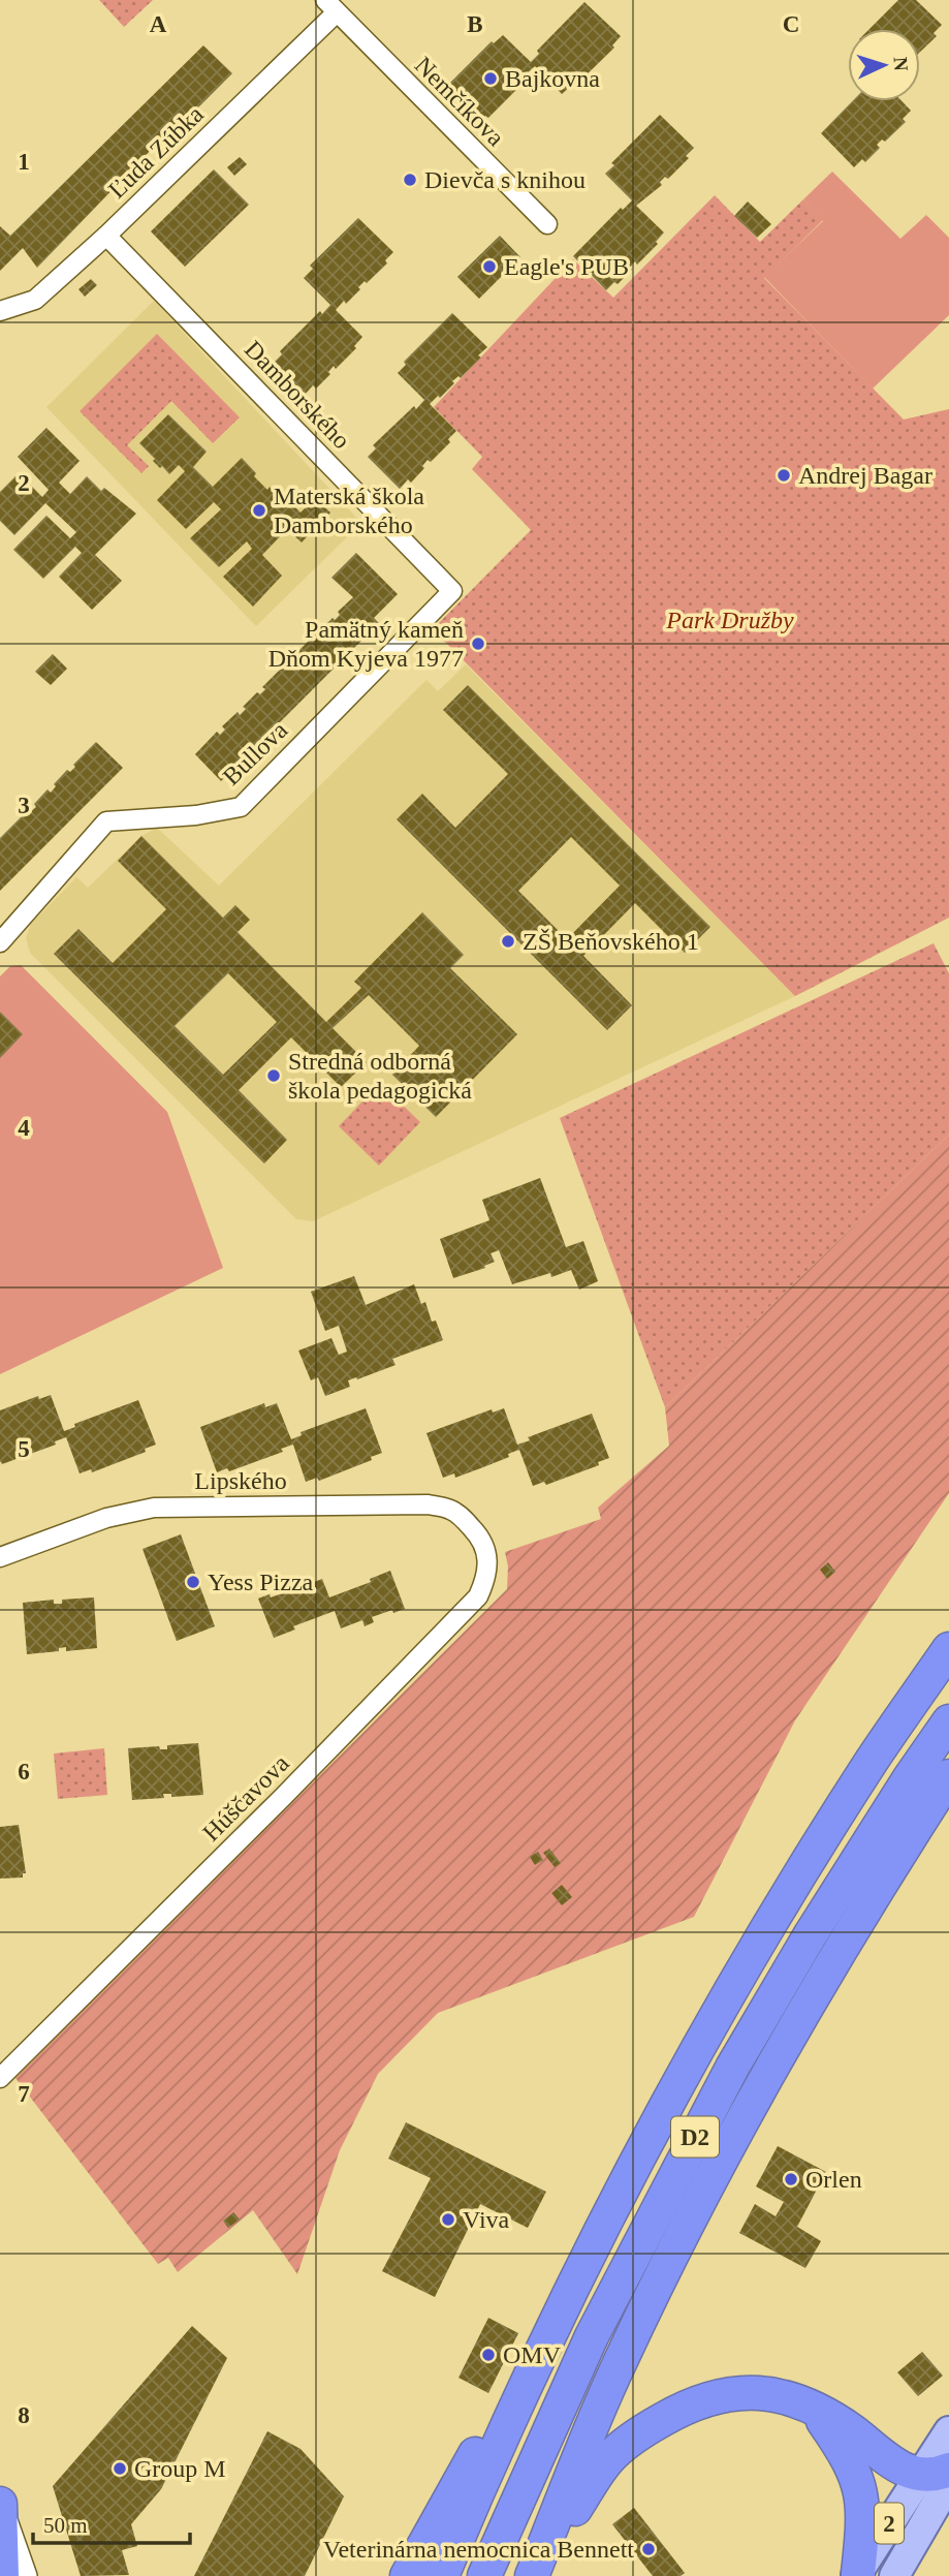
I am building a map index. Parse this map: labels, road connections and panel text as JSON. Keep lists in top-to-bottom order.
{
  "streets": {
    "highway": ["D2"],
    "main road": ["2"],
    "street": [
      "Nemčíkova",
      "Ľuda Zúbka",
      "Damborského",
      "Bullova",
      "Lipského",
      "Húščavova"
    ]
  },
  "crossings": [
    ["Nemčíkova", "Ľuda Zúbka"],
    ["Ľuda Zúbka", "Damborského"],
    ["Damborského", "Bullova"],
    ["Lipského", "Húščavova"]
  ],
  "parks": ["Park Družby"],
  "places": [
    "Bajkovna",
    "Dievča s knihou",
    "Eagle's PUB",
    "Andrej Bagar",
    "Materská škola Damborského",
    "Pamätný kameň Dňom Kyjeva 1977",
    "ZŠ Beňovského 1",
    "Stredná odborná škola pedagogická",
    "Yess Pizza",
    "Orlen",
    "Viva",
    "OMV",
    "Group M",
    "Veterinárna nemocnica Bennett"
  ],
  "scale_bar": "50 m",
  "north": "right",
  "grid": {
    "columns": ["A", "B", "C"],
    "rows": [
      "1",
      "2",
      "3",
      "4",
      "5",
      "6",
      "7",
      "8"
    ]
  }
}
